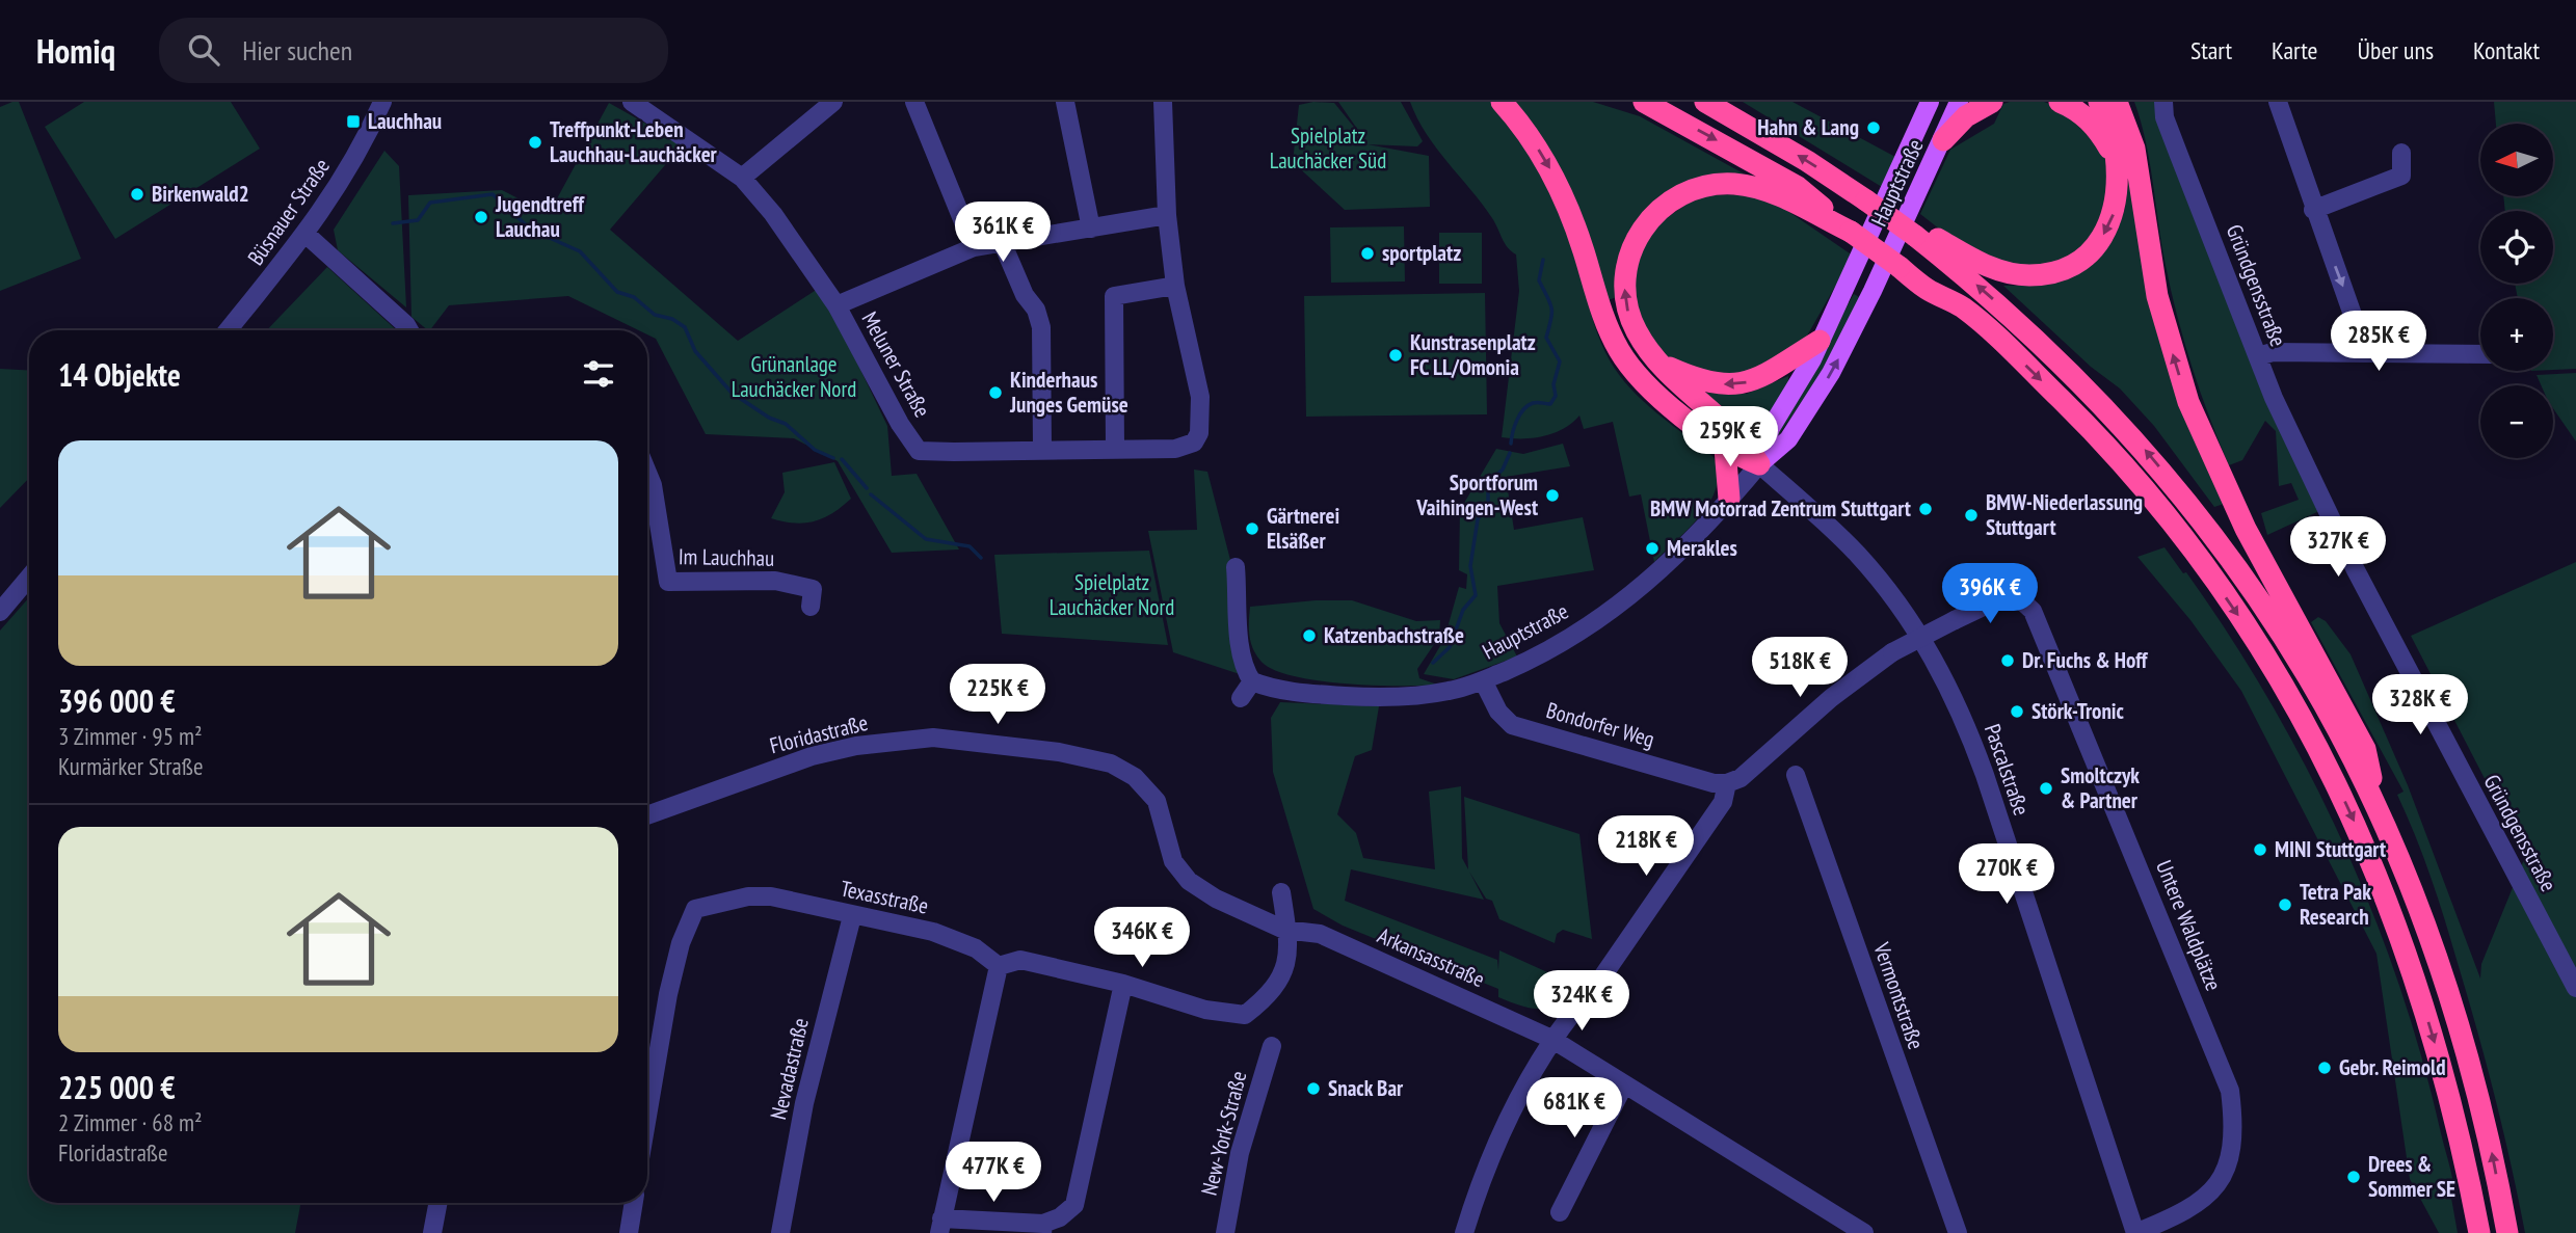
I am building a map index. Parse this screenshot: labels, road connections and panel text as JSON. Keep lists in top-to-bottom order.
{
  "streets": {
    "main road": ["Hauptstraße"],
    "street": [
      "Büsnauer Straße",
      "Gründgensstraße",
      "Meluner Straße",
      "Im Lauchhau",
      "Bondorfer Weg",
      "Floridastraße",
      "Pascalstraße",
      "Texasstraße",
      "Untere Waldplätze",
      "Arkansasstraße",
      "Vermontstraße",
      "Nevadastraße",
      "New-York-Straße"
    ]
  },
  "crossings": [
    ["Hauptstraße", "Bondorfer Weg"],
    ["Hauptstraße", "Pascalstraße"],
    ["Bondorfer Weg", "Untere Waldplätze"],
    ["Floridastraße", "Arkansasstraße"],
    ["Pascalstraße", "Untere Waldplätze"],
    ["Texasstraße", "Nevadastraße"]
  ],
  "parks": ["Spielplatz Lauchäcker Süd", "Grünanlage Lauchäcker Nord", "Spielplatz Lauchäcker Nord"],
  "places": {
    "transit": ["Lauchhau"],
    "other": [
      "Hahn & Lang",
      "Treffpunkt-Leben Lauchhau-Lauchäcker",
      "Birkenwald2",
      "Jugendtreff Lauchau",
      "sportplatz",
      "Kunstrasenplatz FC LL/Omonia",
      "Kinderhaus Junges Gemüse",
      "Sportforum Vaihingen-West",
      "BMW Motorrad Zentrum Stuttgart",
      "BMW-Niederlassung Stuttgart",
      "Gärtnerei Elsäßer",
      "Merakles",
      "Katzenbachstraße",
      "Dr. Fuchs & Hoff",
      "Störk-Tronic",
      "Smoltczyk & Partner",
      "MINI Stuttgart",
      "Tetra Pak Research",
      "Gebr. Reimold",
      "Snack Bar",
      "Drees & Sommer SE"
    ]
  },
  "north": "left",
  "page": {
    "header": "Homiq",
    "search": "Hier suchen",
    "nav": [
      "Start",
      "Karte",
      "Über uns",
      "Kontakt"
    ],
    "map_buttons": ["+", "−"],
    "price": [
      "361K €",
      "285K €",
      "259K €",
      "327K €",
      "396K €",
      "518K €",
      "225K €",
      "328K €",
      "218K €",
      "270K €",
      "346K €",
      "324K €",
      "681K €",
      "477K €"
    ],
    "heading": "14 Objekte",
    "list": [
      {
        "name": "396 000 €",
        "note": "3 Zimmer · 95 m² · Kurmärker Straße"
      },
      {
        "name": "225 000 €",
        "note": "2 Zimmer · 68 m² · Floridastraße"
      }
    ]
  }
}
